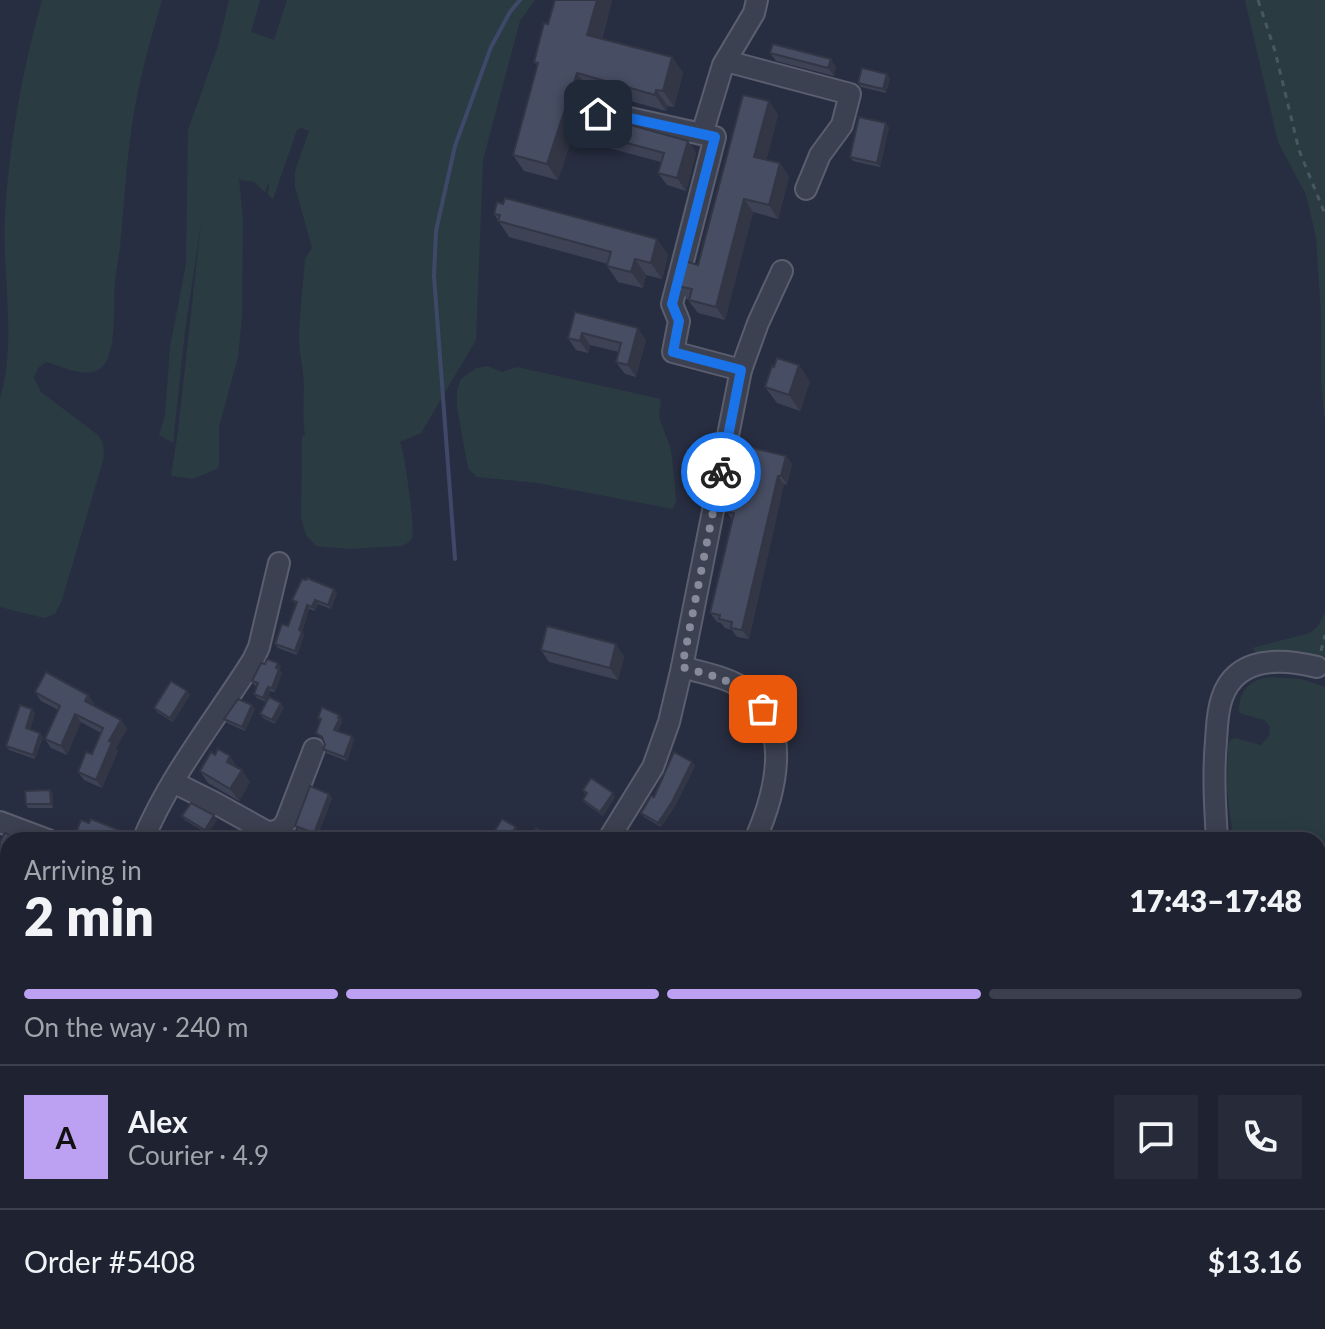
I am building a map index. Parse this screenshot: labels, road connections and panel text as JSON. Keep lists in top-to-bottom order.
{
  "page": {
    "heading": ["2 min", "Arriving in", "17:43–17:48"],
    "panel": [
      "Alex",
      "Courier · 4.9",
      "Order #5408",
      "$13.16"
    ],
    "bar": "On the way · 240 m",
    "round": "A"
  }
}
